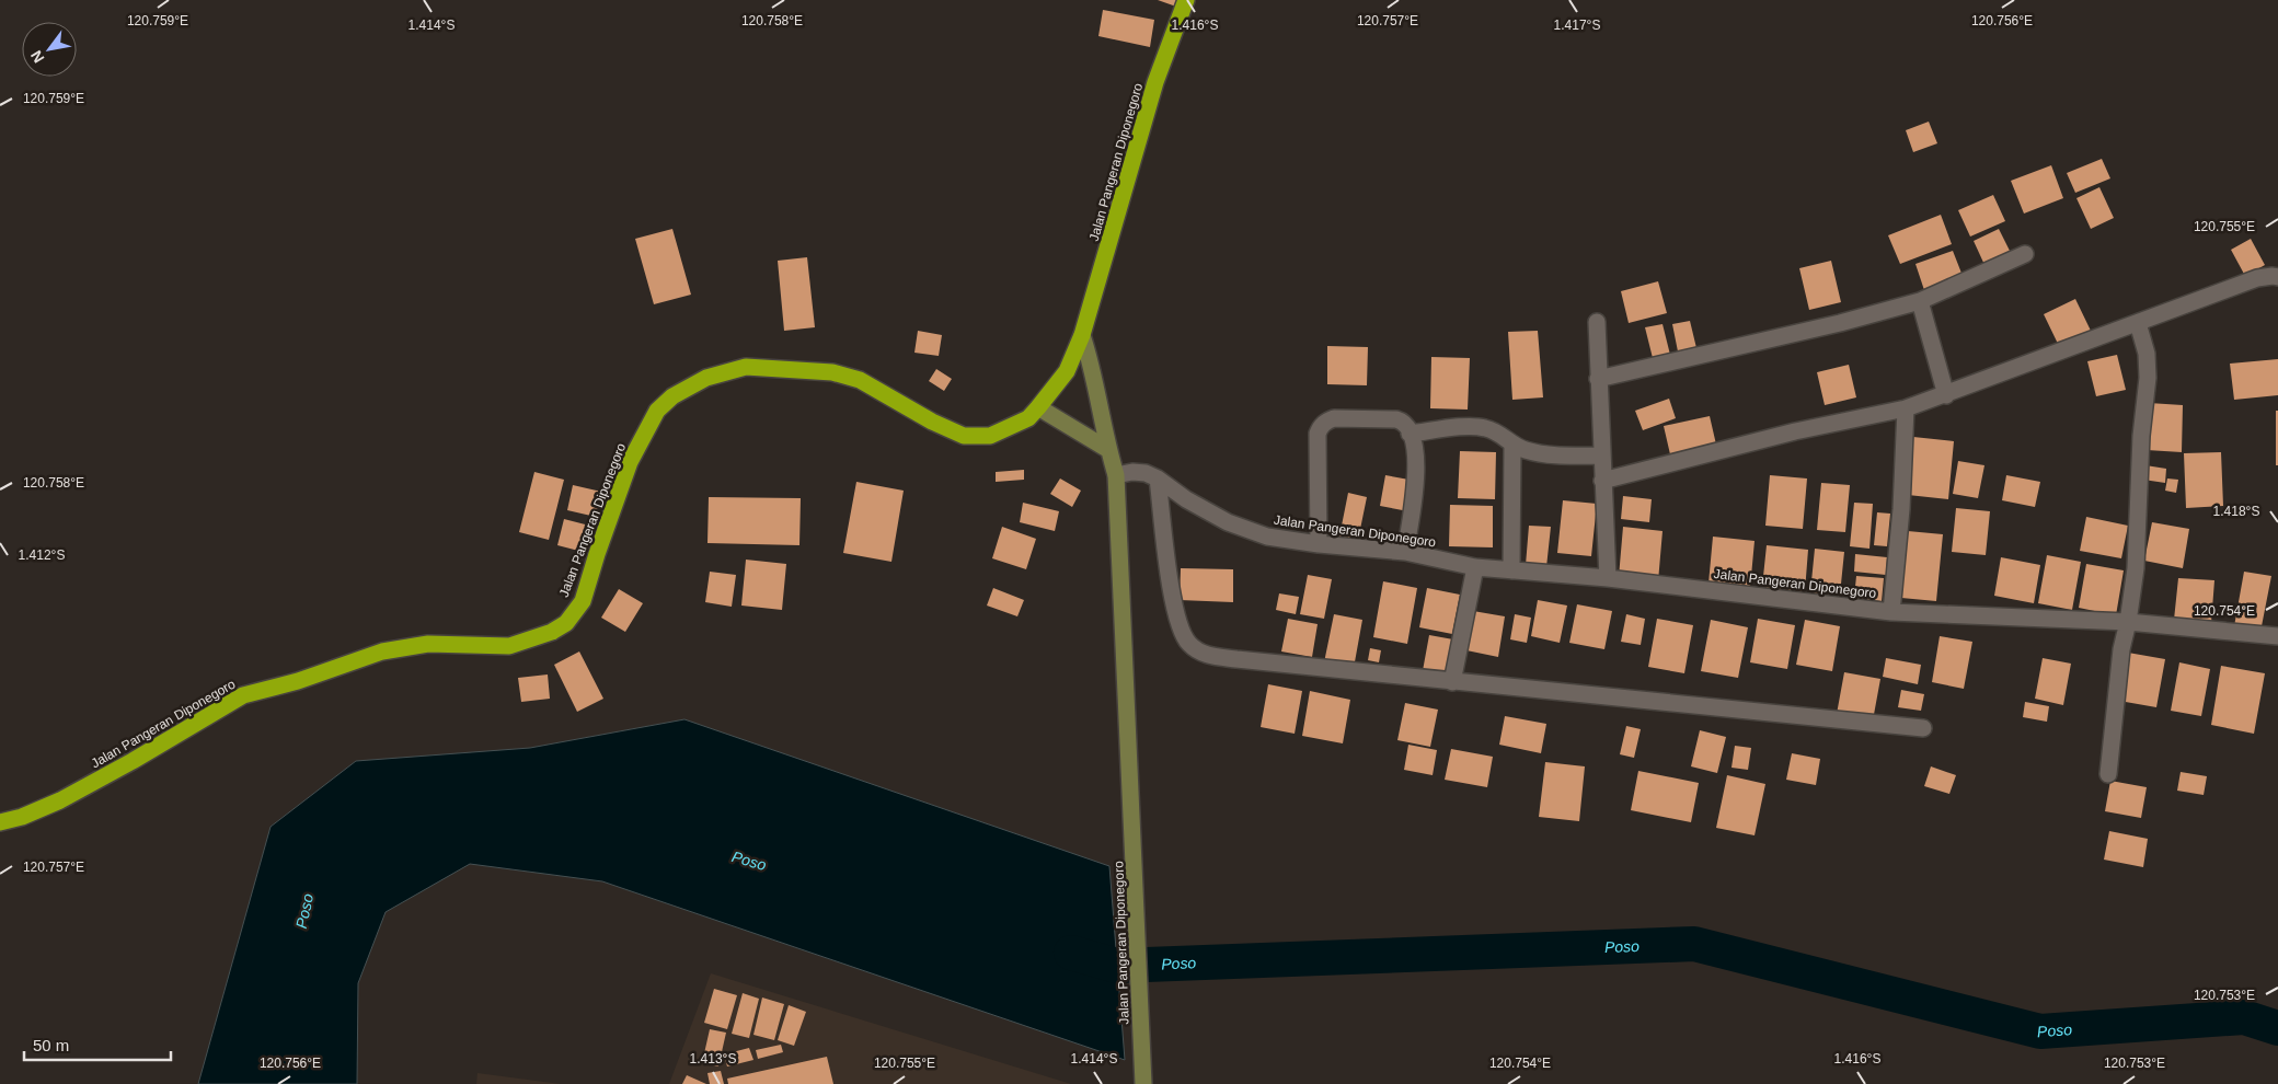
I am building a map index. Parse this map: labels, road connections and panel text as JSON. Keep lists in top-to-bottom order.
{
  "streets": {
    "highway": ["Jalan Pangeran Diponegoro"]
  },
  "water": ["Poso"],
  "scale_bar": "50 m",
  "north": "bottom left",
  "coordinates": [
    "120.758°E",
    "120.757°E",
    "120.759°E",
    "120.756°E",
    "1.414°S",
    "1.417°S",
    "1.416°S",
    "120.755°E",
    "1.418°S",
    "1.412°S",
    "120.754°E",
    "120.753°E",
    "1.413°S"
  ]
}
